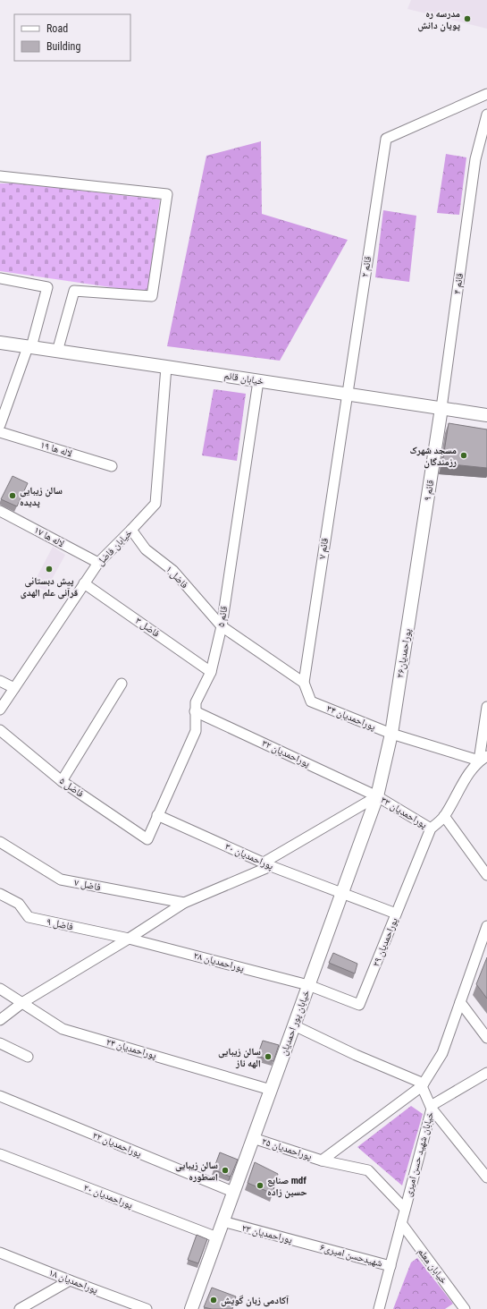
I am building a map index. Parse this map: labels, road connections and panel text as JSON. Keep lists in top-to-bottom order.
{
  "streets": {
    "street": [
      "قائم ۲",
      "قائم ۴",
      "خیابان قائم",
      "لاله ها ۱۹",
      "قائم ۹",
      "لاله ها ۱۷",
      "خیابان فاضل",
      "قائم ۷",
      "فاضل ۱",
      "قائم ۵",
      "فاضل ۳",
      "پوراحمدیان۳۶",
      "پوراحمدیان ۳۴",
      "پوراحمدیان ۳۲",
      "فاضل ۵",
      "پوراحمدیان ۳۳",
      "پوراحمدیان ۳۰",
      "فاضل ۷",
      "فاضل ۹",
      "پوراحمدیان ۲۹",
      "پوراحمدیان ۲۸",
      "خیابان پور احمدیان",
      "پوراحمدیان ۲۴",
      "پوراحمدیان ۲۲",
      "پوراحمدیان ۲۵",
      "خیابان شهید حسن امیری",
      "پوراحمدیان ۲۰",
      "پوراحمدیان ۲۳",
      "شهیدحسن امیری۶",
      "خیابان معلم",
      "پوراحمدیان ۱۸"
    ]
  },
  "crossings": [
    ["قائم ۲", "خیابان قائم"],
    ["قائم ۲", "قائم ۷"],
    ["قائم ۴", "خیابان قائم"],
    ["قائم ۴", "قائم ۹"],
    ["خیابان قائم", "قائم ۹"],
    ["خیابان قائم", "خیابان فاضل"],
    ["خیابان قائم", "قائم ۷"],
    ["خیابان قائم", "قائم ۵"],
    ["قائم ۹", "پوراحمدیان۳۶"],
    ["لاله ها ۱۷", "خیابان فاضل"],
    ["خیابان فاضل", "فاضل ۱"],
    ["خیابان فاضل", "فاضل ۳"],
    ["قائم ۷", "فاضل ۱"],
    ["قائم ۷", "پوراحمدیان ۳۴"],
    ["فاضل ۱", "قائم ۵"],
    ["قائم ۵", "فاضل ۳"],
    ["قائم ۵", "پوراحمدیان ۳۲"],
    ["قائم ۵", "فاضل ۵"],
    ["قائم ۵", "پوراحمدیان ۳۰"],
    ["پوراحمدیان۳۶", "پوراحمدیان ۳۴"],
    ["پوراحمدیان۳۶", "خیابان پور احمدیان"],
    ["پوراحمدیان ۳۴", "خیابان پور احمدیان"],
    ["پوراحمدیان ۳۲", "پوراحمدیان ۳۳"],
    ["پوراحمدیان ۳۲", "خیابان پور احمدیان"],
    ["پوراحمدیان ۳۳", "پوراحمدیان ۲۹"],
    ["پوراحمدیان ۳۳", "خیابان پور احمدیان"],
    ["پوراحمدیان ۳۰", "پوراحمدیان ۲۹"],
    ["پوراحمدیان ۳۰", "خیابان پور احمدیان"],
    ["فاضل ۹", "پوراحمدیان ۲۸"],
    ["پوراحمدیان ۲۹", "پوراحمدیان ۲۸"],
    ["پوراحمدیان ۲۹", "خیابان پور احمدیان"],
    ["پوراحمدیان ۲۸", "خیابان پور احمدیان"],
    ["خیابان پور احمدیان", "پوراحمدیان ۲۴"],
    ["خیابان پور احمدیان", "پوراحمدیان ۲۲"],
    ["خیابان پور احمدیان", "پوراحمدیان ۲۵"],
    ["خیابان پور احمدیان", "پوراحمدیان ۲۰"],
    ["خیابان پور احمدیان", "پوراحمدیان ۲۳"],
    ["پوراحمدیان ۲۵", "خیابان شهید حسن امیری"],
    ["خیابان شهید حسن امیری", "شهیدحسن امیری۶"],
    ["خیابان شهید حسن امیری", "خیابان معلم"],
    ["پوراحمدیان ۲۳", "شهیدحسن امیری۶"]
  ],
  "places": [
    "مدرسه ره پویان دانش",
    "مسجد شهرک رزمندگان",
    "سالن زیبایی پدیده",
    "پیش دبستانی قرآنی علم الهدی",
    "سالن زیبایی الهه ناز",
    "سالن زیبایی اسطوره",
    "صنایع mdf حسین زاده",
    "آکادمی زبان گویش"
  ],
  "legend": ["Road", "Building"]
}
